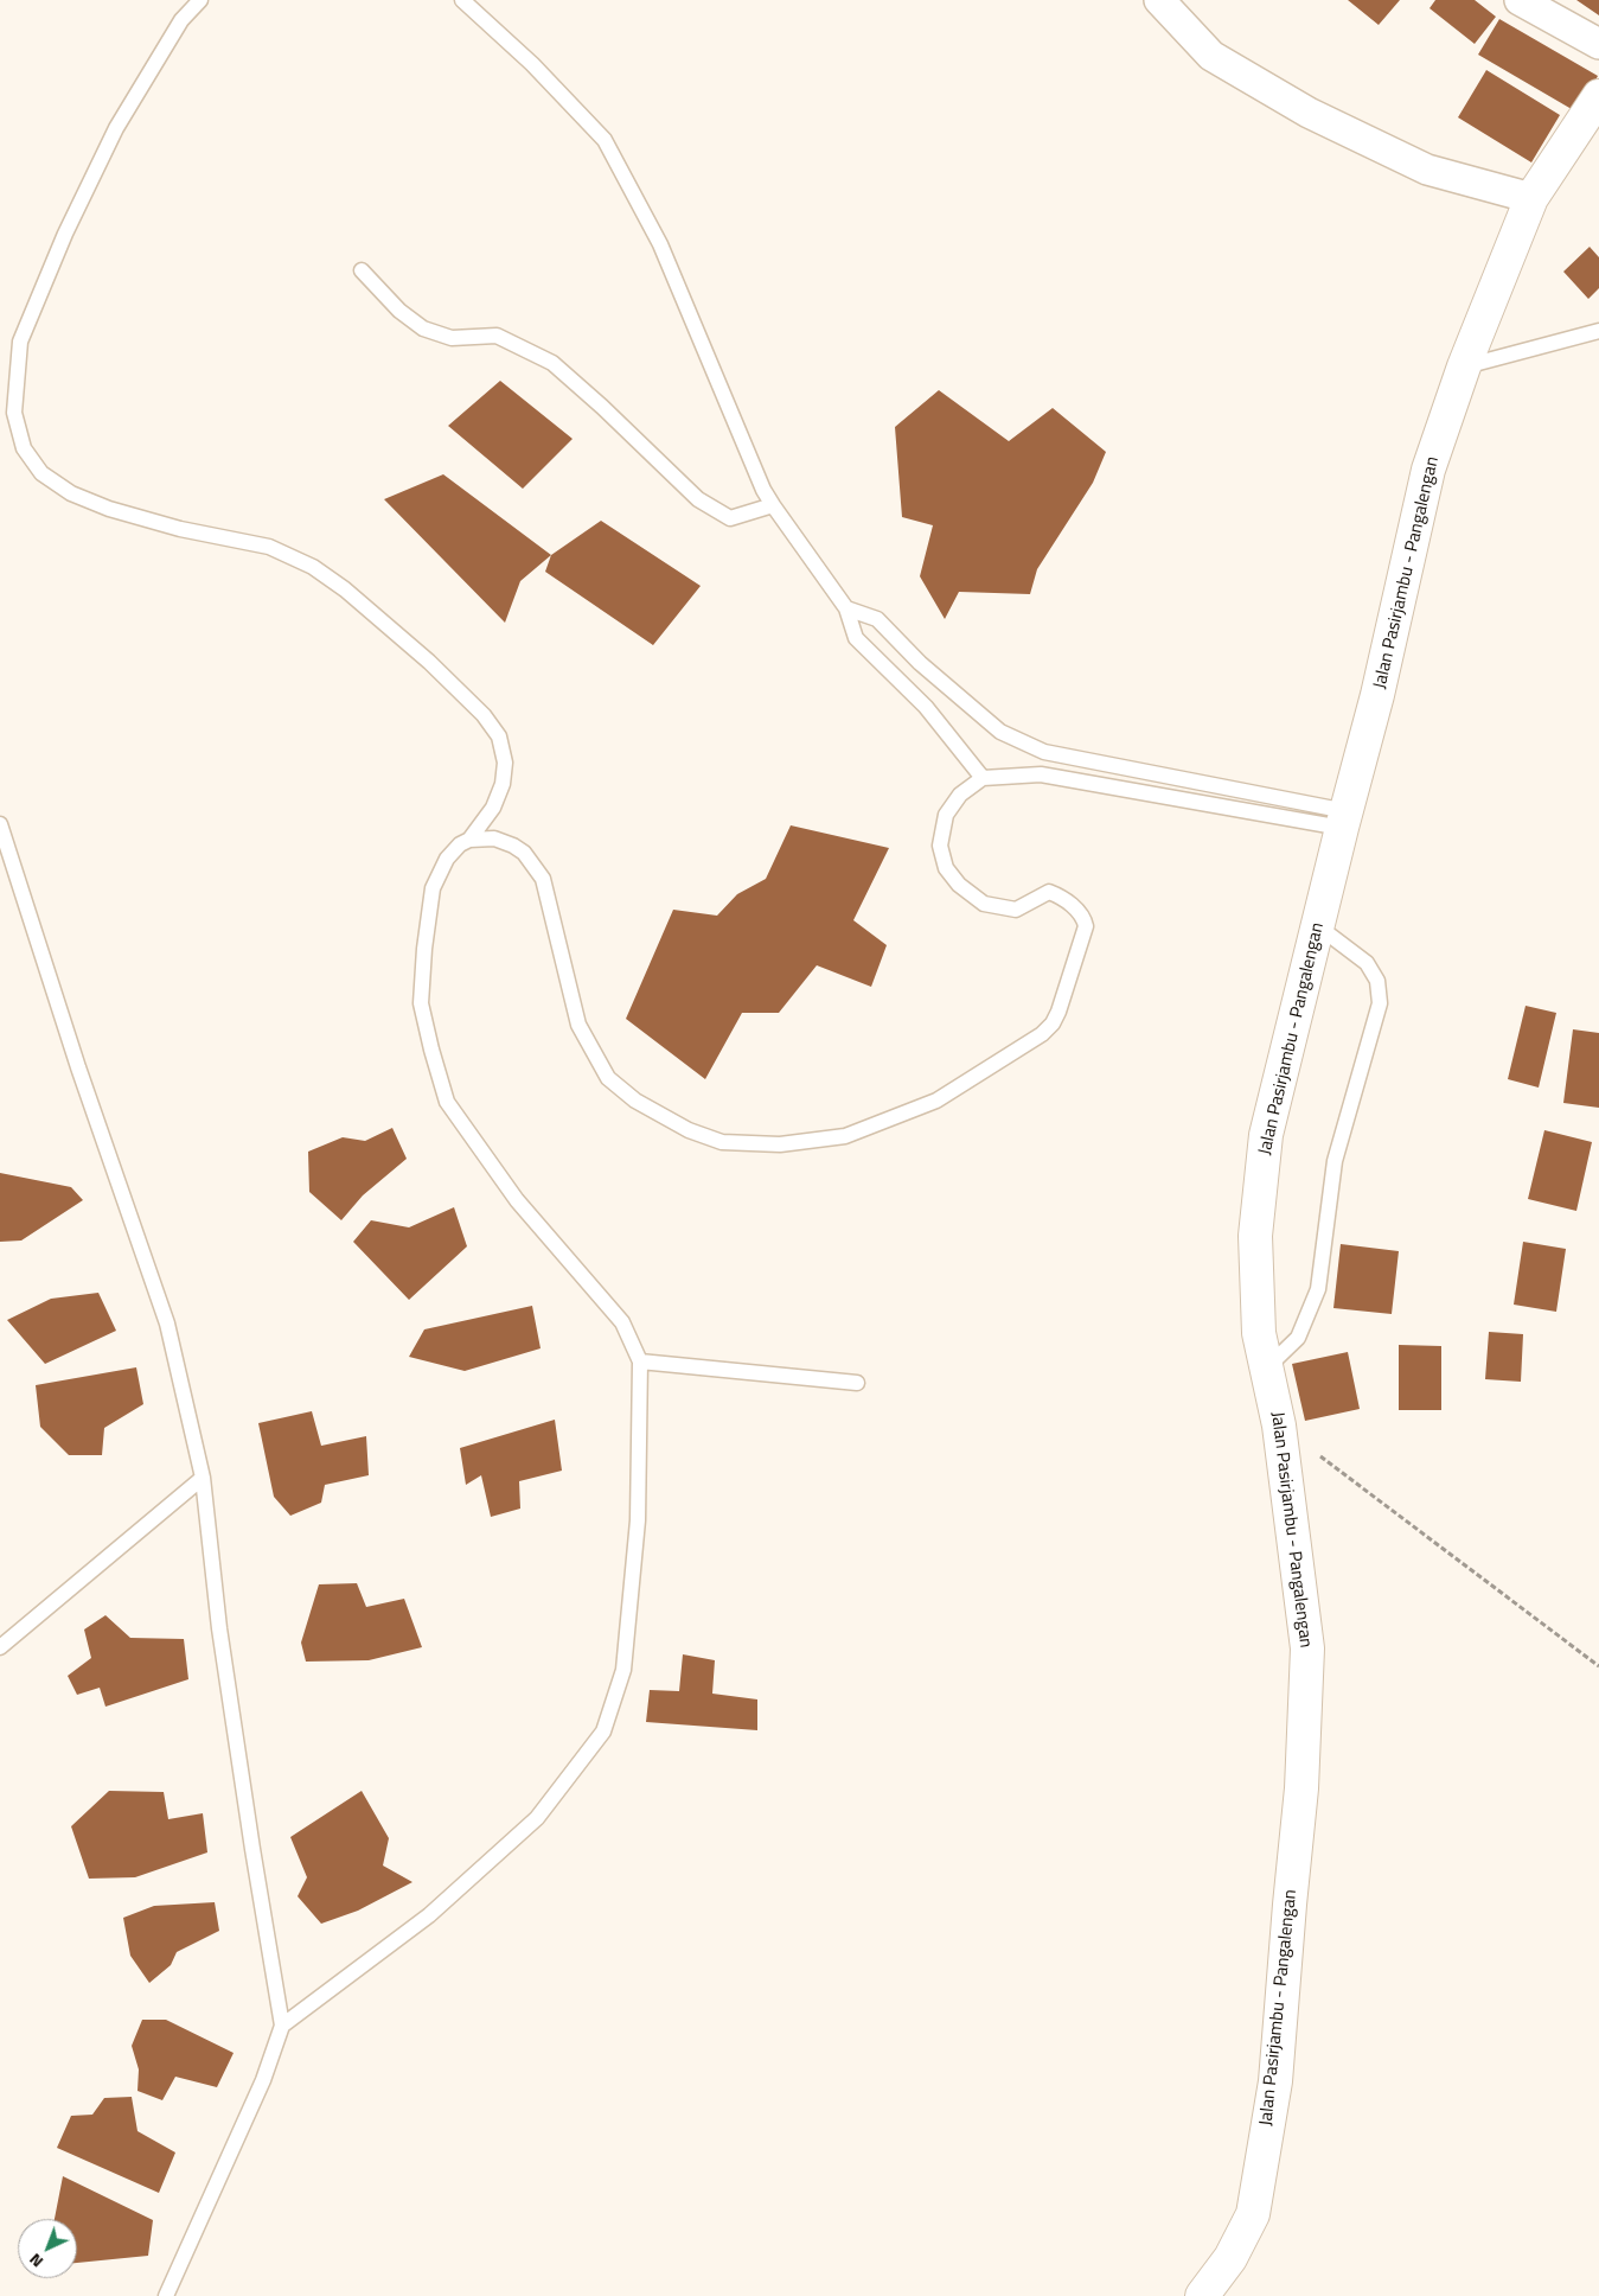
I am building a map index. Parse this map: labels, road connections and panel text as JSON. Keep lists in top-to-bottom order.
{
  "streets": {
    "main road": ["Jalan Pasirjambu - Pangalengan"]
  },
  "north": "bottom left"
}
